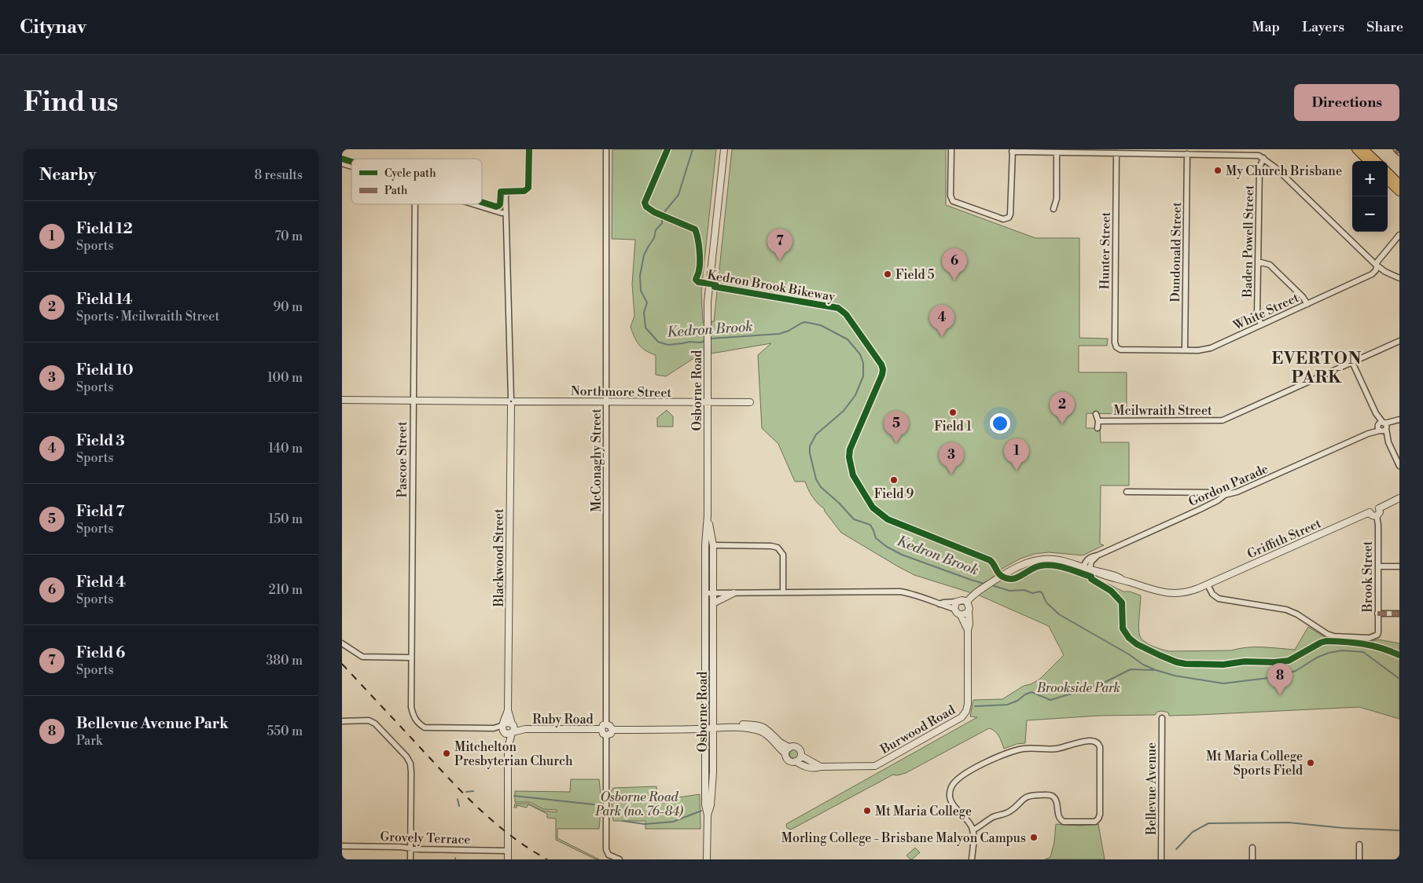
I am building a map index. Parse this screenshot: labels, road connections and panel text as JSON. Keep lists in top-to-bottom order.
{
  "streets": {
    "street": [
      "Baden Powell Street",
      "Hunter Street",
      "Dundonald Street",
      "White Street",
      "Osborne Road",
      "Northmore Street",
      "Mcilwraith Street",
      "Pascoe Street",
      "McConaghy Street",
      "Gordon Parade",
      "Griffith Street",
      "Blackwood Street",
      "Brook Street",
      "Ruby Road",
      "Burwood Road",
      "Bellevue Avenue",
      "Grovely Terrace"
    ],
    "cycle path": ["Kedron Brook Bikeway"]
  },
  "crossings": [
    ["Baden Powell Street", "White Street"],
    ["Hunter Street", "White Street"],
    ["Dundonald Street", "White Street"],
    ["Osborne Road", "Northmore Street"],
    ["Northmore Street", "Pascoe Street"],
    ["Northmore Street", "McConaghy Street"],
    ["Northmore Street", "Blackwood Street"],
    ["Pascoe Street", "Blackwood Street"],
    ["Pascoe Street", "Ruby Road"],
    ["McConaghy Street", "Ruby Road"],
    ["Griffith Street", "Brook Street"],
    ["Blackwood Street", "Ruby Road"]
  ],
  "districts": ["EVERTON PARK"],
  "water": ["Kedron Brook"],
  "parks": ["Brookside Park", "Osborne Road Park (no. 76-84)"],
  "places": [
    "My Church Brisbane",
    "Field 5",
    "Field 1",
    "Field 9",
    "Mitchelton Presbyterian Church",
    "Mt Maria College Sports Field",
    "Mt Maria College",
    "Morling College - Brisbane Malyon Campus"
  ],
  "legend": ["Cycle path", "Path"],
  "page": {
    "header": "Citynav",
    "nav": ["Map", "Layers", "Share"],
    "buttons": "Directions",
    "title": "Find us",
    "heading": ["Nearby", "8 results"],
    "map_buttons": ["+", "−"],
    "list": [
      {
        "mark": "1",
        "name": "Field 12",
        "note": "Sports",
        "value": "70 m"
      },
      {
        "mark": "2",
        "name": "Field 14",
        "note": "Sports · Mcilwraith Street",
        "value": "90 m"
      },
      {
        "mark": "3",
        "name": "Field 10",
        "note": "Sports",
        "value": "100 m"
      },
      {
        "mark": "4",
        "name": "Field 3",
        "note": "Sports",
        "value": "140 m"
      },
      {
        "mark": "5",
        "name": "Field 7",
        "note": "Sports",
        "value": "150 m"
      },
      {
        "mark": "6",
        "name": "Field 4",
        "note": "Sports",
        "value": "210 m"
      },
      {
        "mark": "7",
        "name": "Field 6",
        "note": "Sports",
        "value": "380 m"
      },
      {
        "mark": "8",
        "name": "Bellevue Avenue Park",
        "note": "Park",
        "value": "550 m"
      }
    ],
    "pins": [
      "7",
      "6",
      "4",
      "2",
      "5",
      "1",
      "3",
      "8"
    ]
  }
}
